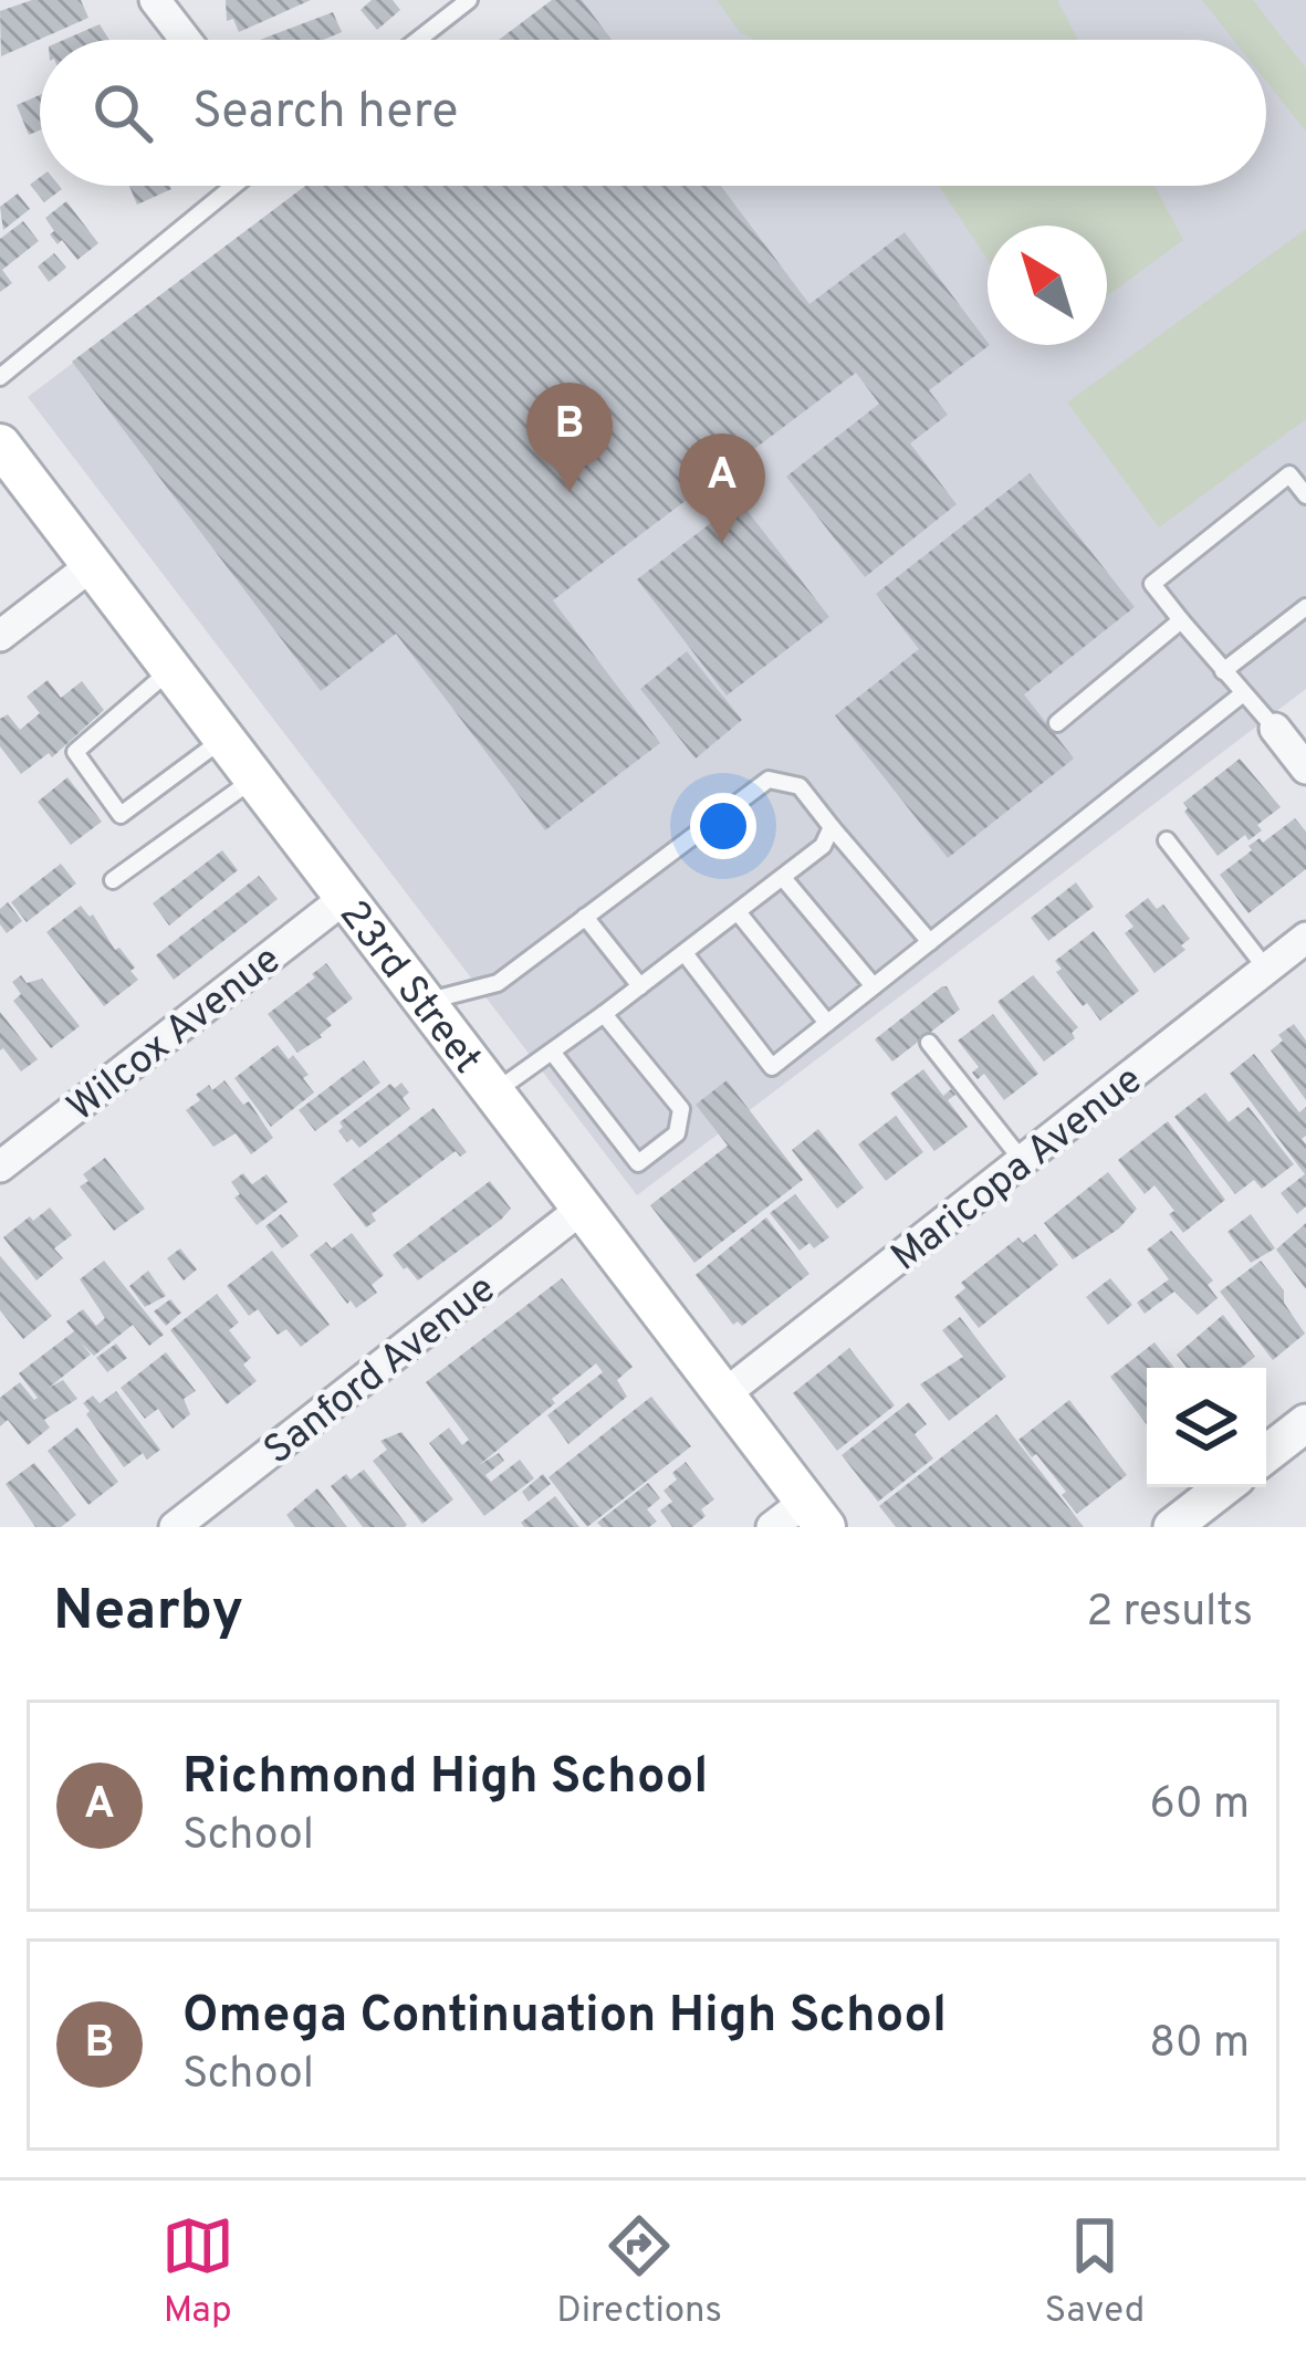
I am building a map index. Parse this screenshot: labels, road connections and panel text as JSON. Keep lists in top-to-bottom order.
{
  "streets": {
    "main road": ["23rd Street"],
    "street": ["Wilcox Avenue", "Maricopa Avenue", "Sanford Avenue"]
  },
  "crossings": [
    ["23rd Street", "Wilcox Avenue"],
    ["23rd Street", "Maricopa Avenue"],
    ["23rd Street", "Sanford Avenue"]
  ],
  "north": "top left",
  "page": {
    "search": "Search here",
    "pins": ["B", "A"],
    "heading": ["Nearby", "2 results"],
    "list": [
      {
        "mark": "A",
        "name": "Richmond High School",
        "note": "School",
        "value": "60 m"
      },
      {
        "mark": "B",
        "name": "Omega Continuation High School",
        "note": "School",
        "value": "80 m"
      }
    ],
    "nav": ["Map", "Directions", "Saved"]
  }
}
